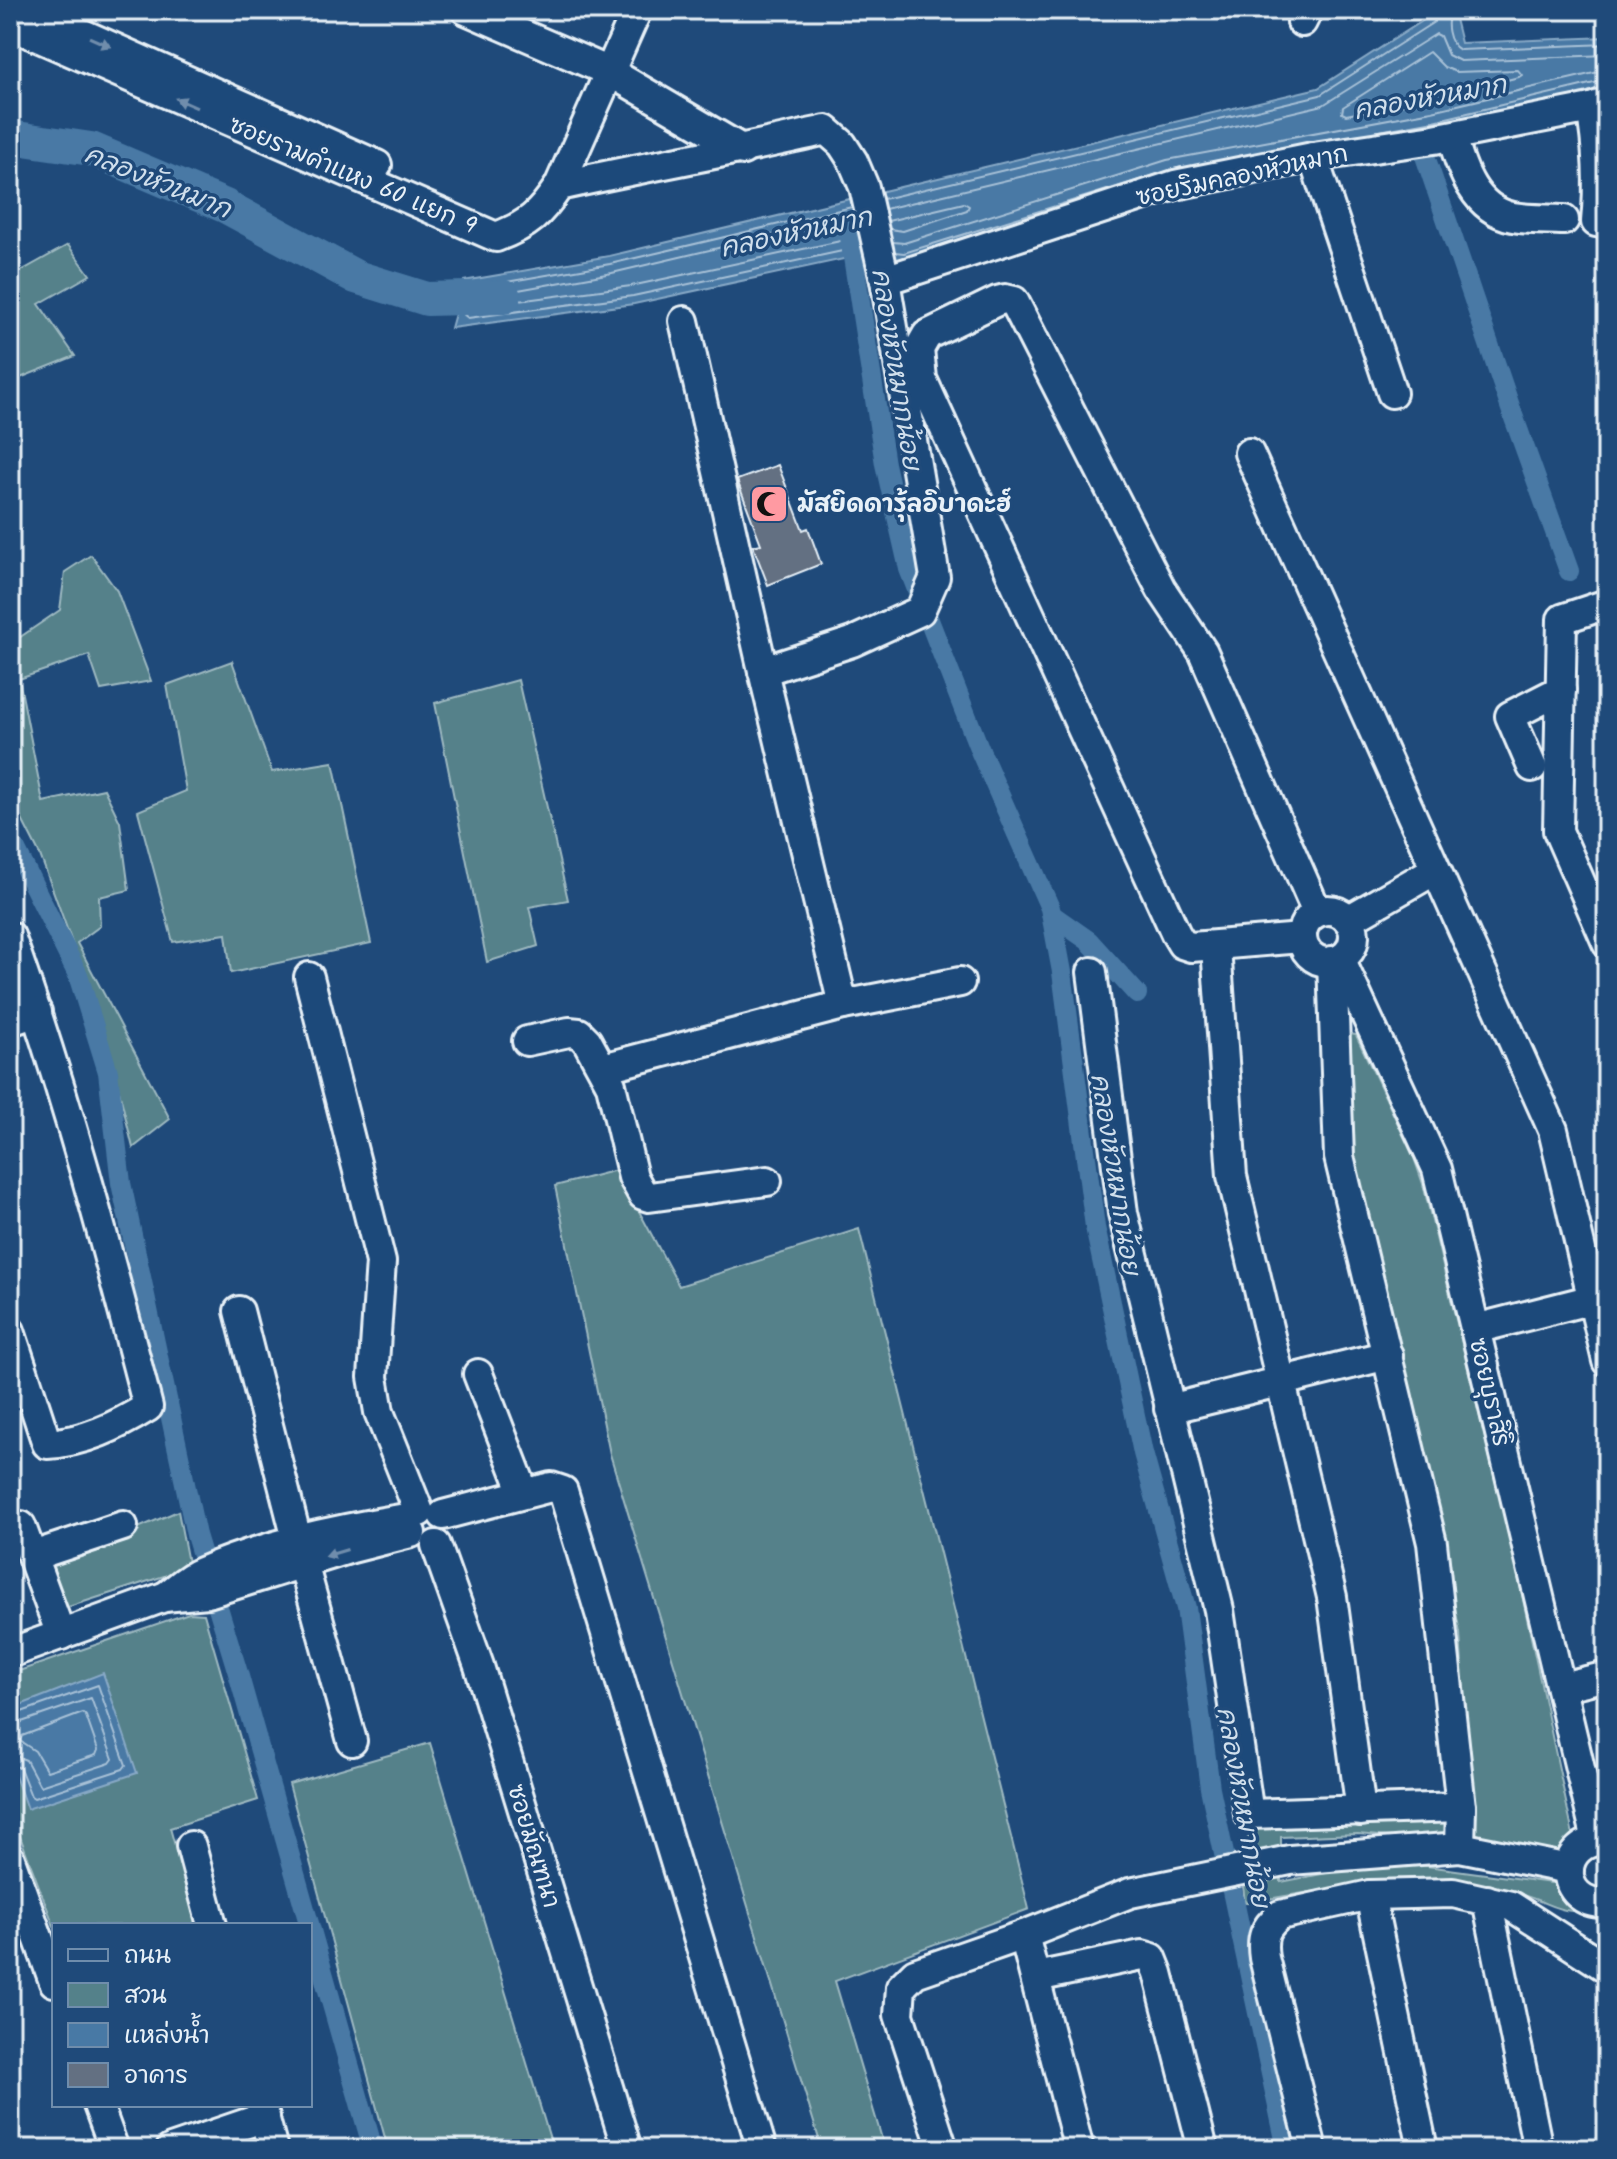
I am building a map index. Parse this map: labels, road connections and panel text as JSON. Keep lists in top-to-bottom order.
{
  "streets": {
    "street": [
      "ซอยรามคำแหง 60 แยก 9",
      "ซอยริมคลองหัวหมาก",
      "ซอยบุราสิริ",
      "ซอยมัณฑนา"
    ]
  },
  "water": ["คลองหัวหมาก", "คลองหัวหมากน้อย"],
  "places": {
    "mosque": ["มัสยิดดารุ้ลอิบาดะฮ์"]
  },
  "legend": [
    "ถนน",
    "สวน",
    "แหล่งน้ำ",
    "อาคาร"
  ]
}
